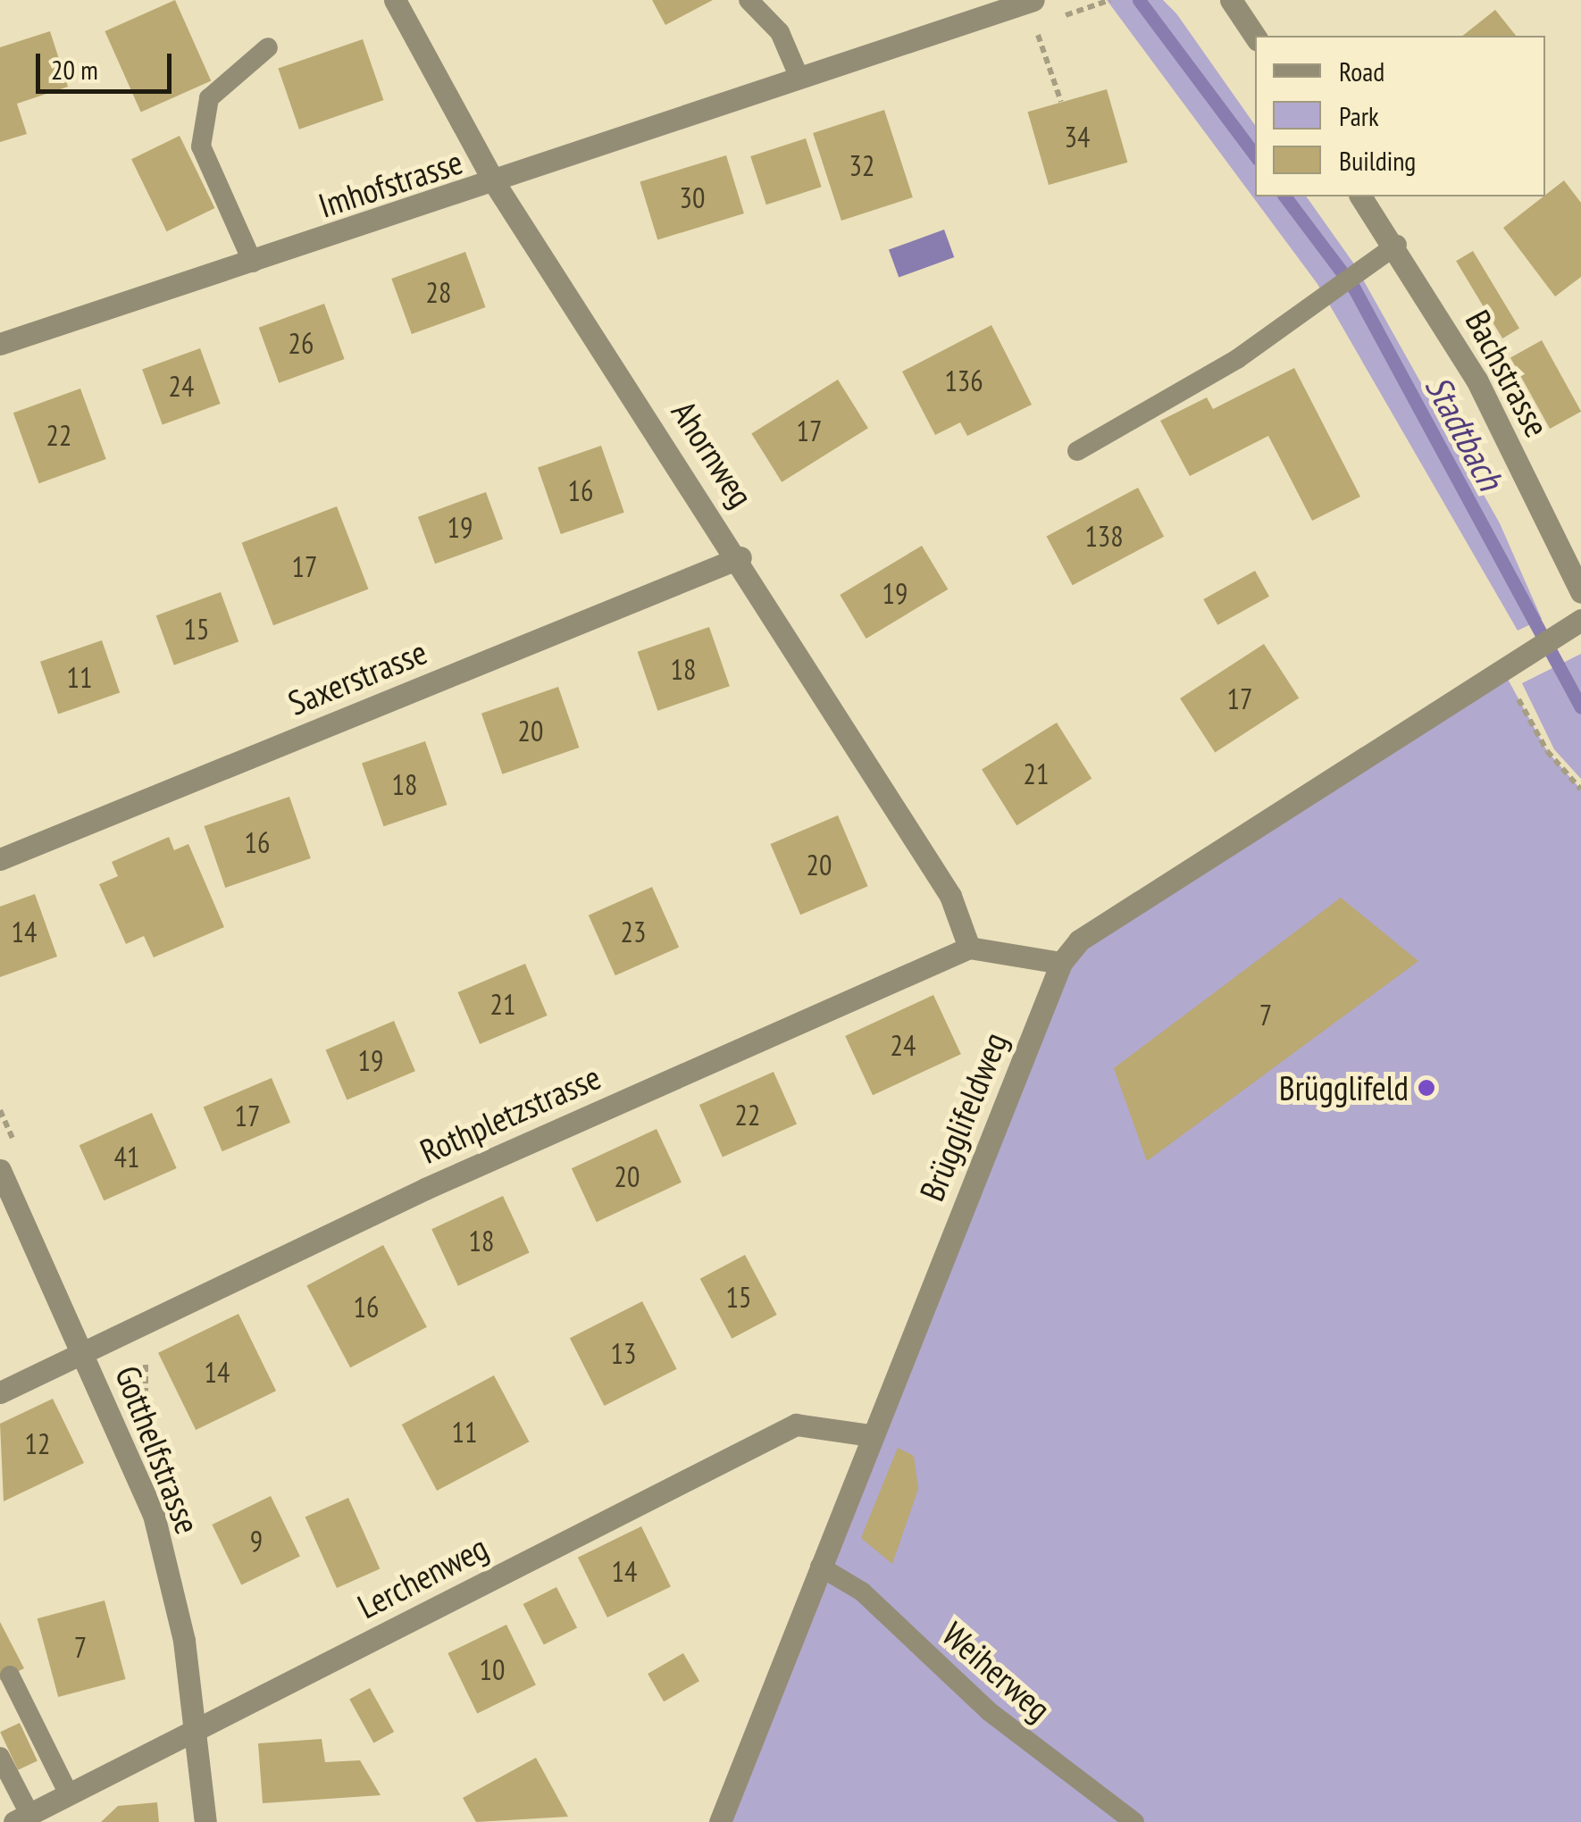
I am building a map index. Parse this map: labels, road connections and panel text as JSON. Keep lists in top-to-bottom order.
{
  "streets": {
    "street": [
      "Imhofstrasse",
      "Bachstrasse",
      "Ahornweg",
      "Saxerstrasse",
      "Rothpletzstrasse",
      "Brügglifeldweg",
      "Gotthelfstrasse",
      "Lerchenweg"
    ],
    "lane": ["Weiherweg"]
  },
  "crossings": [
    ["Imhofstrasse", "Ahornweg"],
    ["Ahornweg", "Saxerstrasse"],
    ["Ahornweg", "Rothpletzstrasse"],
    ["Rothpletzstrasse", "Gotthelfstrasse"],
    ["Brügglifeldweg", "Lerchenweg"],
    ["Brügglifeldweg", "Weiherweg"],
    ["Gotthelfstrasse", "Lerchenweg"]
  ],
  "water": ["Stadtbach"],
  "places": ["Brügglifeld"],
  "house_numbers": [
    "34",
    "32",
    "30",
    "28",
    "26",
    "136",
    "24",
    "17",
    "22",
    "16",
    "19",
    "138",
    "17",
    "19",
    "15",
    "18",
    "11",
    "17",
    "20",
    "21",
    "18",
    "16",
    "20",
    "14",
    "23",
    "21",
    "7",
    "24",
    "19",
    "22",
    "17",
    "41",
    "20",
    "18",
    "15",
    "16",
    "13",
    "14",
    "11",
    "12",
    "9",
    "14",
    "7",
    "10"
  ],
  "legend": ["Road", "Park", "Building"],
  "scale_bar": "20 m"
}
